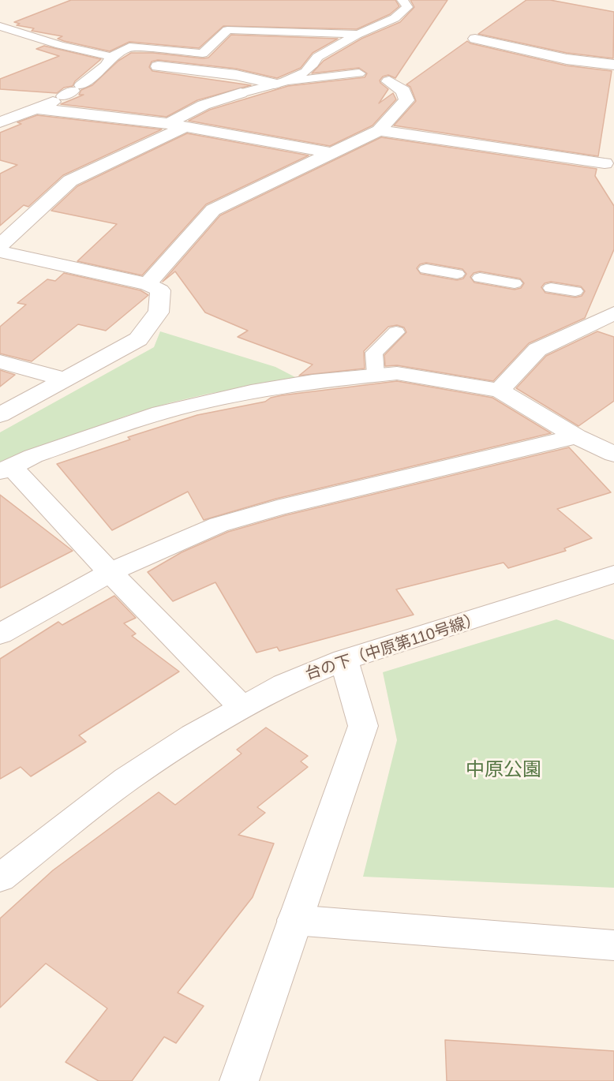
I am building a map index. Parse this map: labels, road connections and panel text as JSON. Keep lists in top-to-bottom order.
{
  "streets": {
    "street": ["台の下（中原第110号線）"]
  },
  "parks": ["中原公園"]
}
